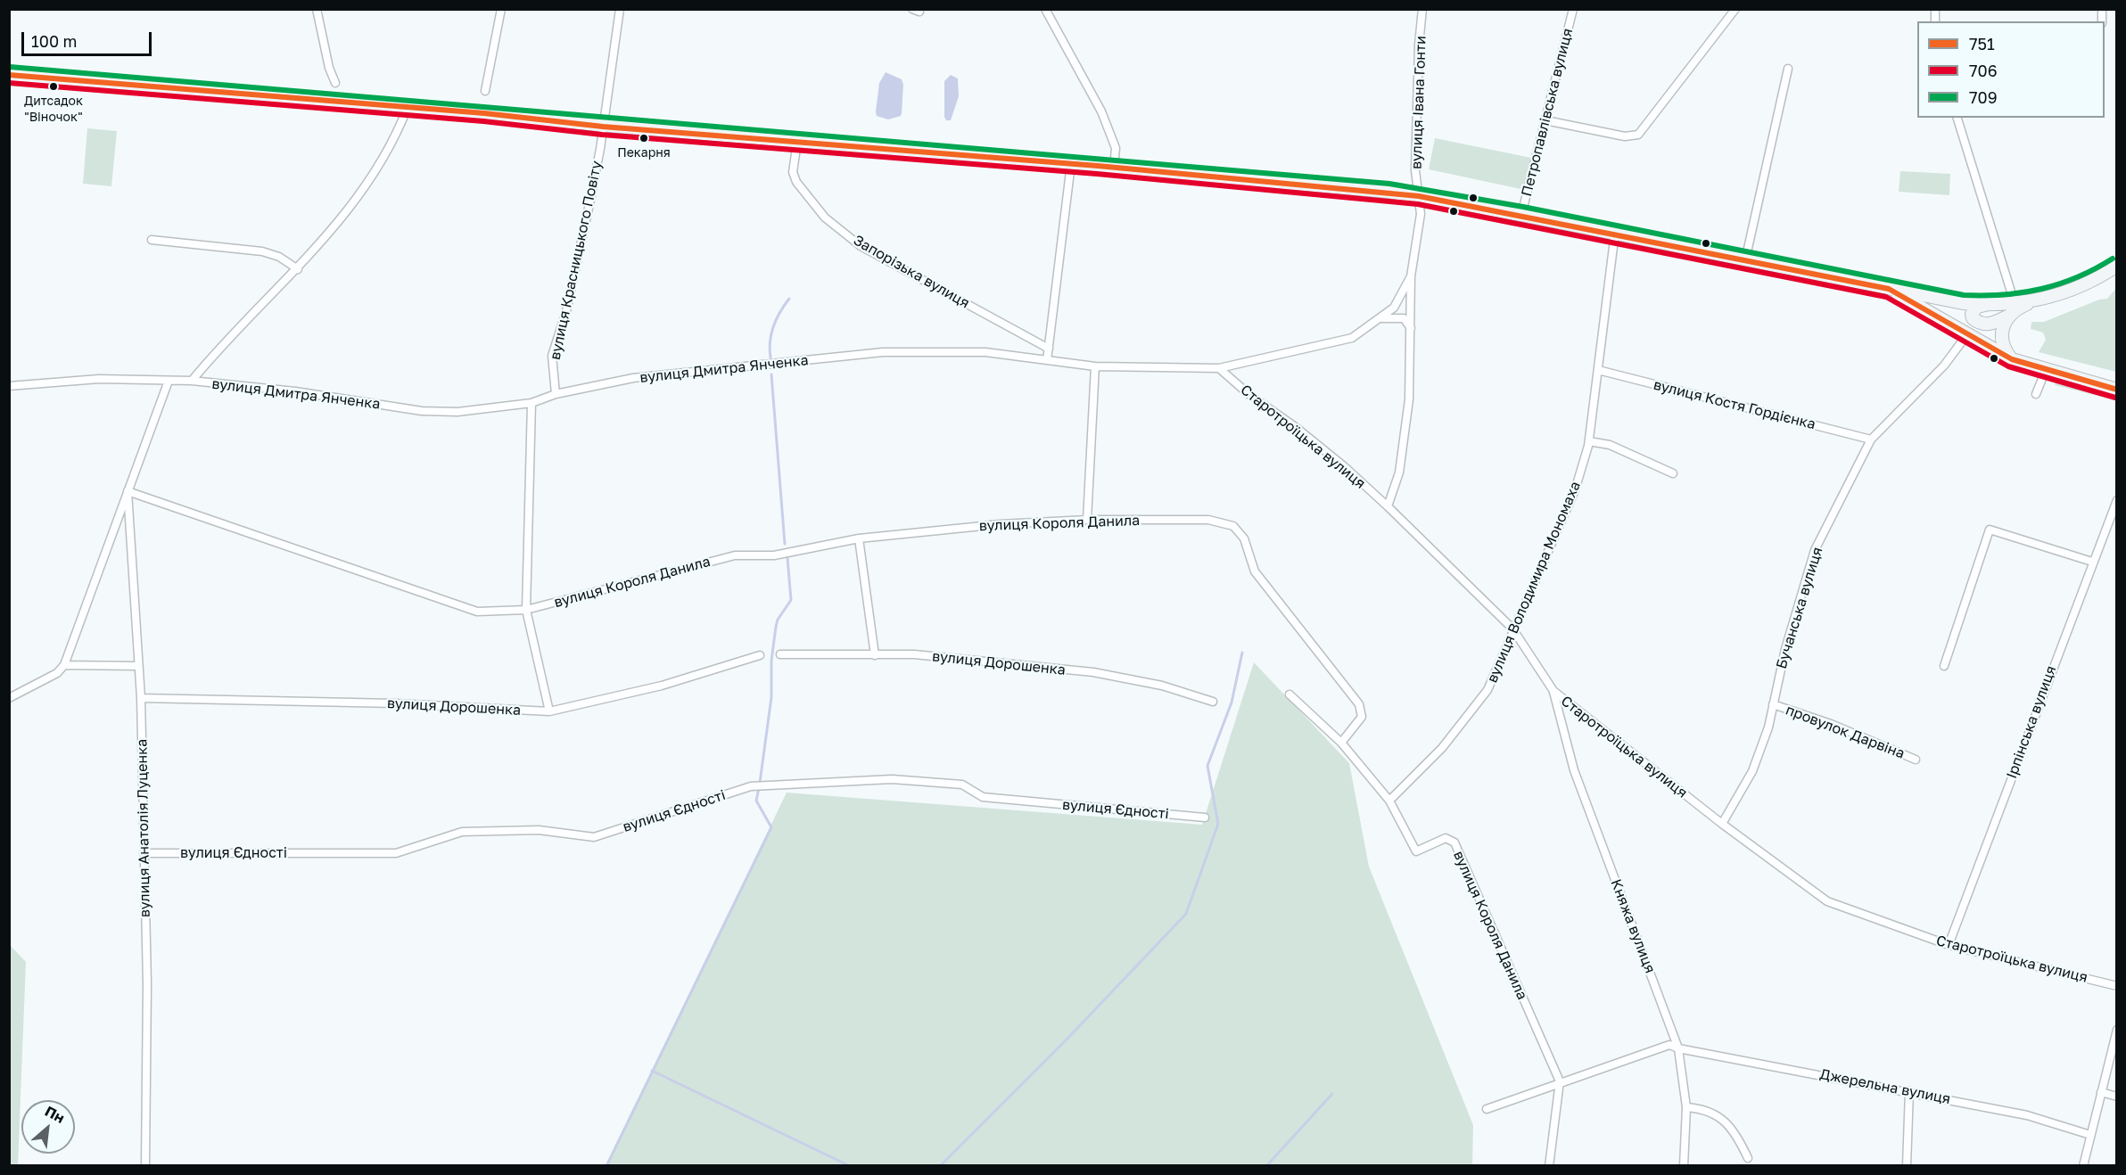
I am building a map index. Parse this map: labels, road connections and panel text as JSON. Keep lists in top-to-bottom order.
{
  "streets": {
    "street": [
      "вулиця Івана Гонти",
      "Петропавлівська вулиця",
      "вулиця Красницького Повіту",
      "Запорізька вулиця",
      "вулиця Дмитра Янченка",
      "вулиця Костя Гордієнка",
      "Старотроїцька вулиця",
      "вулиця Короля Данила",
      "вулиця Володимира Мономаха",
      "Бучанська вулиця",
      "вулиця Дорошенка",
      "Ірпінська вулиця",
      "провулок Дарвіна",
      "вулиця Єдності",
      "вулиця Анатолія Луценка",
      "Княжа вулиця",
      "Джерельна вулиця"
    ]
  },
  "crossings": [
    ["вулиця Івана Гонти", "вулиця Дмитра Янченка"],
    ["вулиця Красницького Повіту", "вулиця Дмитра Янченка"],
    ["вулиця Дмитра Янченка", "Старотроїцька вулиця"],
    ["вулиця Дмитра Янченка", "вулиця Анатолія Луценка"],
    ["вулиця Костя Гордієнка", "вулиця Володимира Мономаха"],
    ["вулиця Костя Гордієнка", "Бучанська вулиця"],
    ["Старотроїцька вулиця", "вулиця Володимира Мономаха"],
    ["Старотроїцька вулиця", "Бучанська вулиця"],
    ["Старотроїцька вулиця", "Ірпінська вулиця"],
    ["Старотроїцька вулиця", "Княжа вулиця"],
    ["вулиця Короля Данила", "вулиця Володимира Мономаха"],
    ["вулиця Короля Данила", "вулиця Анатолія Луценка"],
    ["вулиця Короля Данила", "Джерельна вулиця"],
    ["Бучанська вулиця", "провулок Дарвіна"],
    ["вулиця Дорошенка", "вулиця Анатолія Луценка"],
    ["вулиця Єдності", "вулиця Анатолія Луценка"],
    ["Княжа вулиця", "Джерельна вулиця"]
  ],
  "places": ["Дитсадок \"Віночок\"", "Пекарня"],
  "lines": ["transit line 709", "transit line 751", "transit line 706"],
  "legend": ["751", "706", "709"],
  "scale_bar": "100 m",
  "north": "top right"
}
